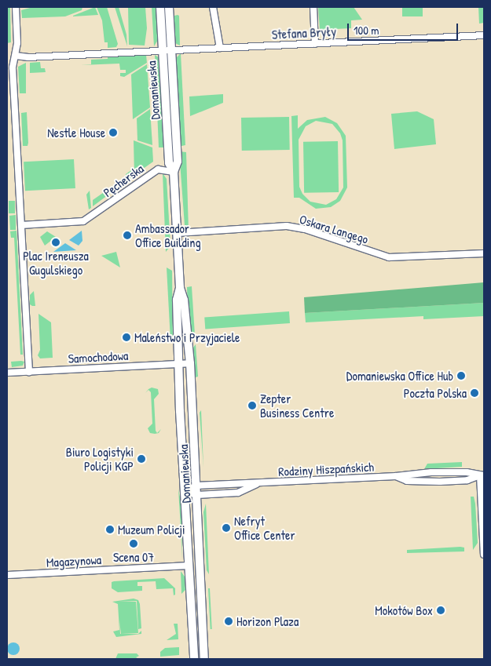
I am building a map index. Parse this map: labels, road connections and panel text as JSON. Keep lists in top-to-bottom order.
{
  "streets": {
    "street": [
      "Stefana Bryły",
      "Domaniewska",
      "Pęcherska",
      "Oskara Langego",
      "Samochodowa",
      "Rodziny Hiszpańskich",
      "Magazynowa"
    ]
  },
  "crossings": [
    ["Stefana Bryły", "Domaniewska"],
    ["Domaniewska", "Pęcherska"],
    ["Domaniewska", "Oskara Langego"],
    ["Domaniewska", "Samochodowa"],
    ["Domaniewska", "Rodziny Hiszpańskich"],
    ["Domaniewska", "Magazynowa"]
  ],
  "places": [
    "Nestle House",
    "Ambassador Office Building",
    "Plac Ireneusza Gugulskiego",
    "Maleństwo i Przyjaciele",
    "Domaniewska Office Hub",
    "Poczta Polska",
    "Zepter Business Centre",
    "Biuro Logistyki Policji KGP",
    "Nefryt Office Center",
    "Muzeum Policji",
    "Scena 07",
    "Mokotów Box",
    "Horizon Plaza"
  ],
  "scale_bar": "100 m"
}
